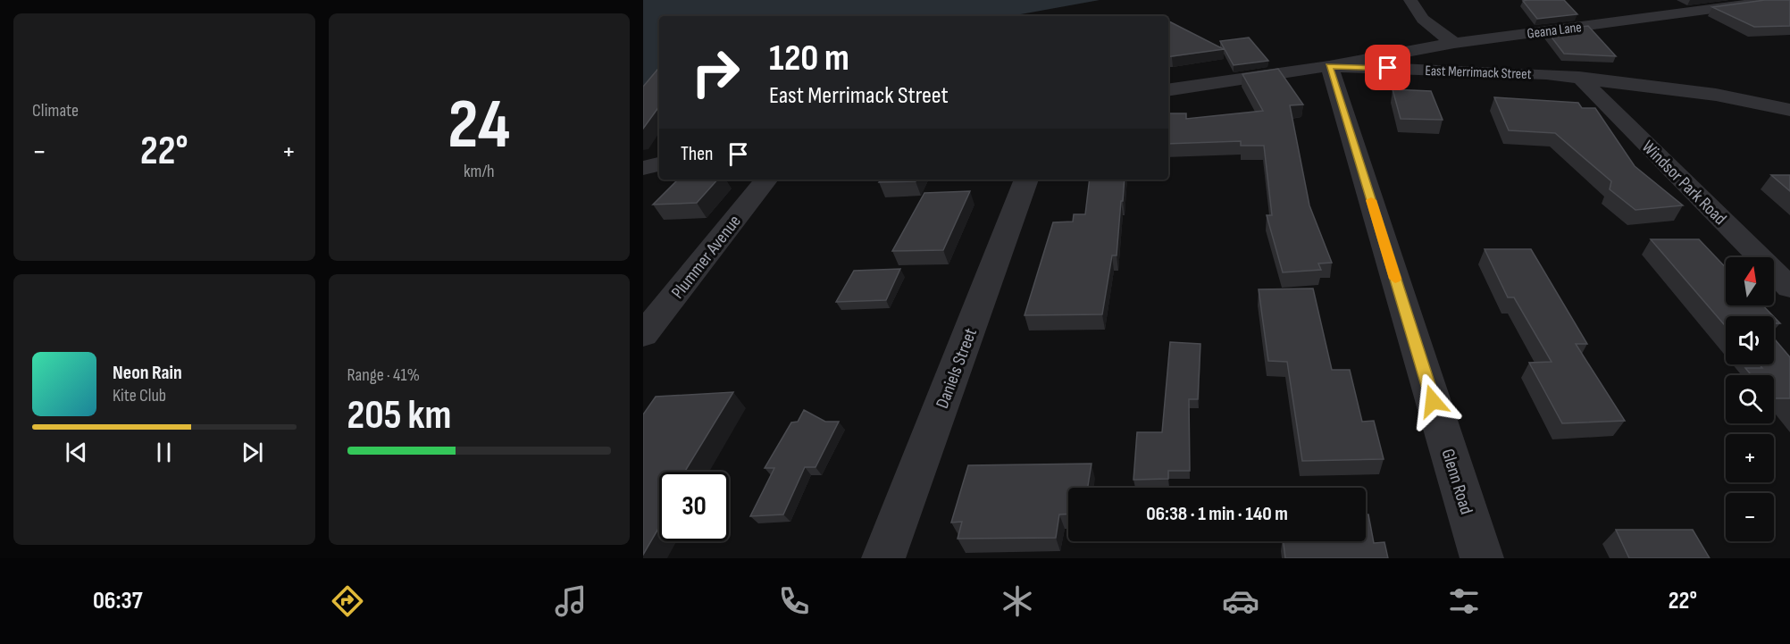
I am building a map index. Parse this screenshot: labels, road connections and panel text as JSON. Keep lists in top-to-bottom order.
{
  "streets": {
    "street": [
      "Geana Lane",
      "East Merrimack Street",
      "Windsor Park Road",
      "Plummer Avenue",
      "Daniels Street",
      "Glenn Road"
    ]
  },
  "crossings": [
    ["Geana Lane", "East Merrimack Street"],
    ["Geana Lane", "Glenn Road"],
    ["East Merrimack Street", "Windsor Park Road"],
    ["East Merrimack Street", "Glenn Road"]
  ],
  "north": "top",
  "page": {
    "tile": [
      "Climate",
      ["24", "km/h"],
      ["Range · 41%", "205 km"]
    ],
    "turn": ["120 m", "East Merrimack Street"],
    "then": "Then",
    "heat": ["−", "22°", "+"],
    "map_buttons": ["+", "−"],
    "song": ["Neon Rain", "Kite Club"],
    "limit": "30",
    "trip": "06:38 · 1 min · 140 m",
    "tabs": ["06:37", "22°"]
  }
}
